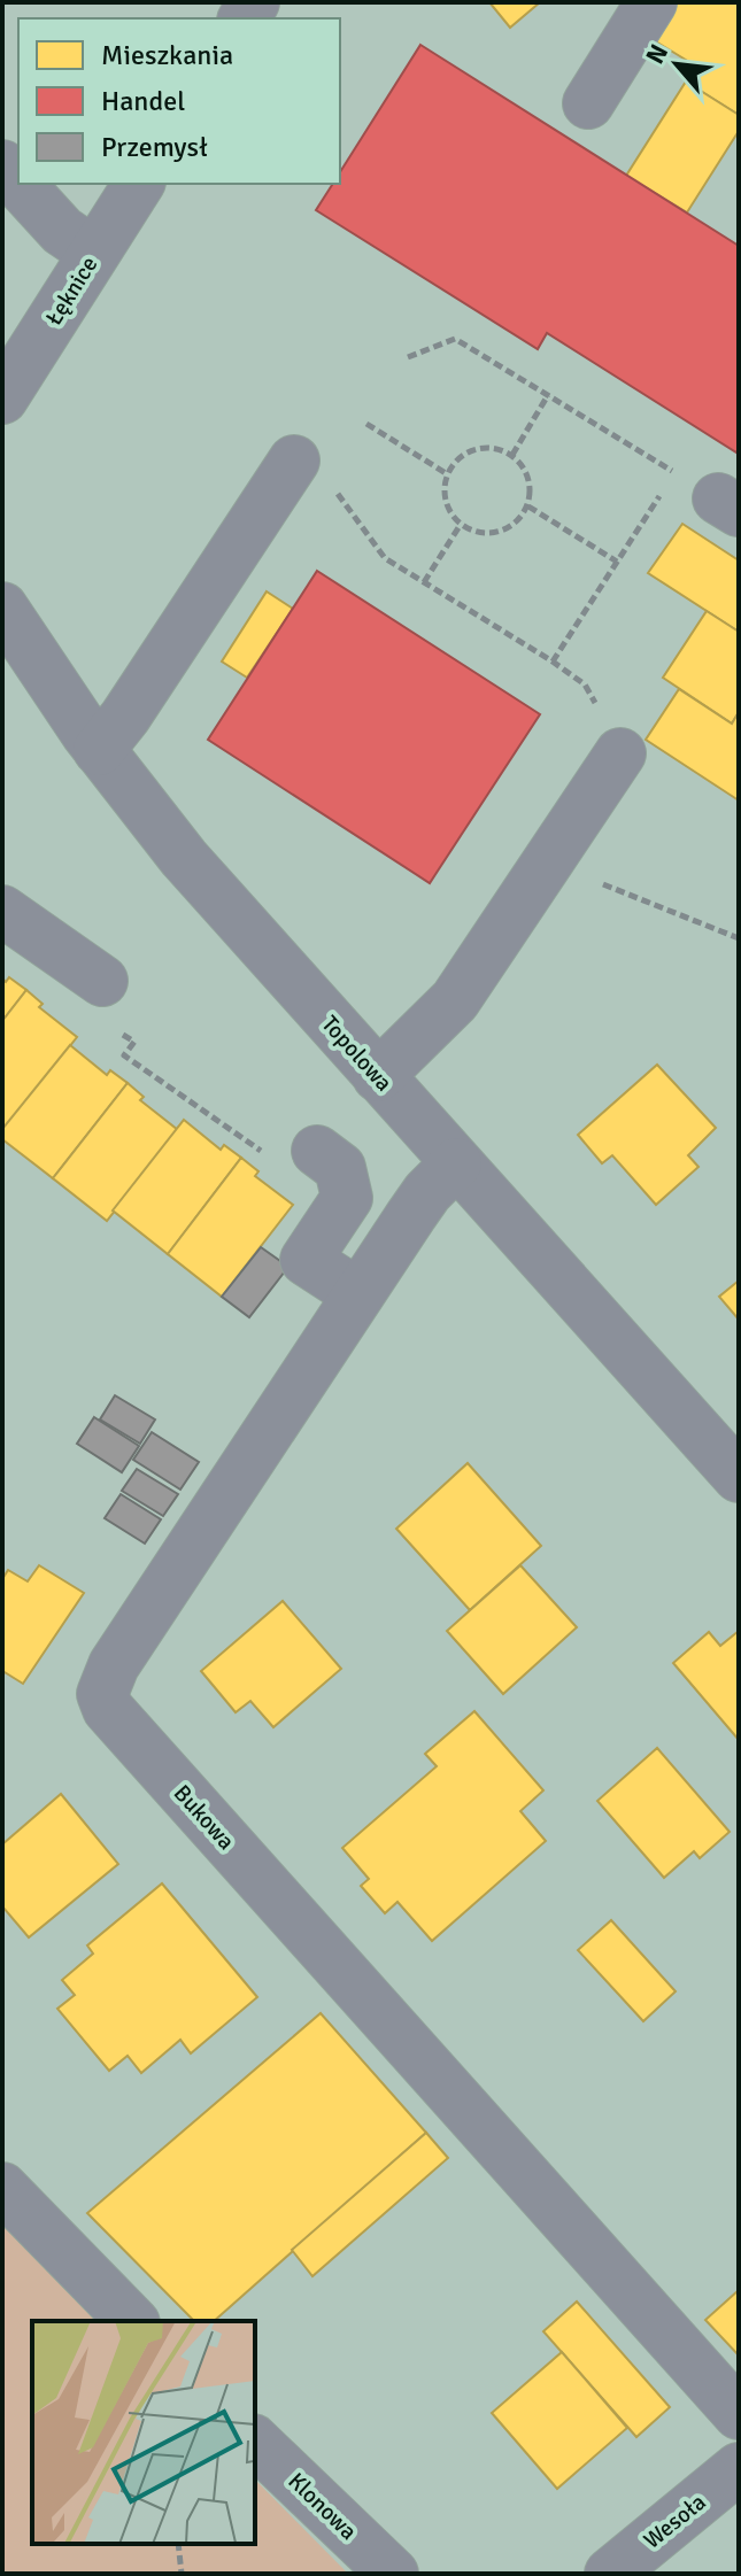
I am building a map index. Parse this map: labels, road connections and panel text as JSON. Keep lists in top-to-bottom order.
{
  "streets": {
    "street": [
      "Łęknice",
      "Topolowa",
      "Bukowa",
      "Klonowa",
      "Wesoła"
    ]
  },
  "crossings": [
    ["Topolowa", "Bukowa"]
  ],
  "legend": ["Mieszkania", "Handel", "Przemysł"],
  "north": "top left"
}
